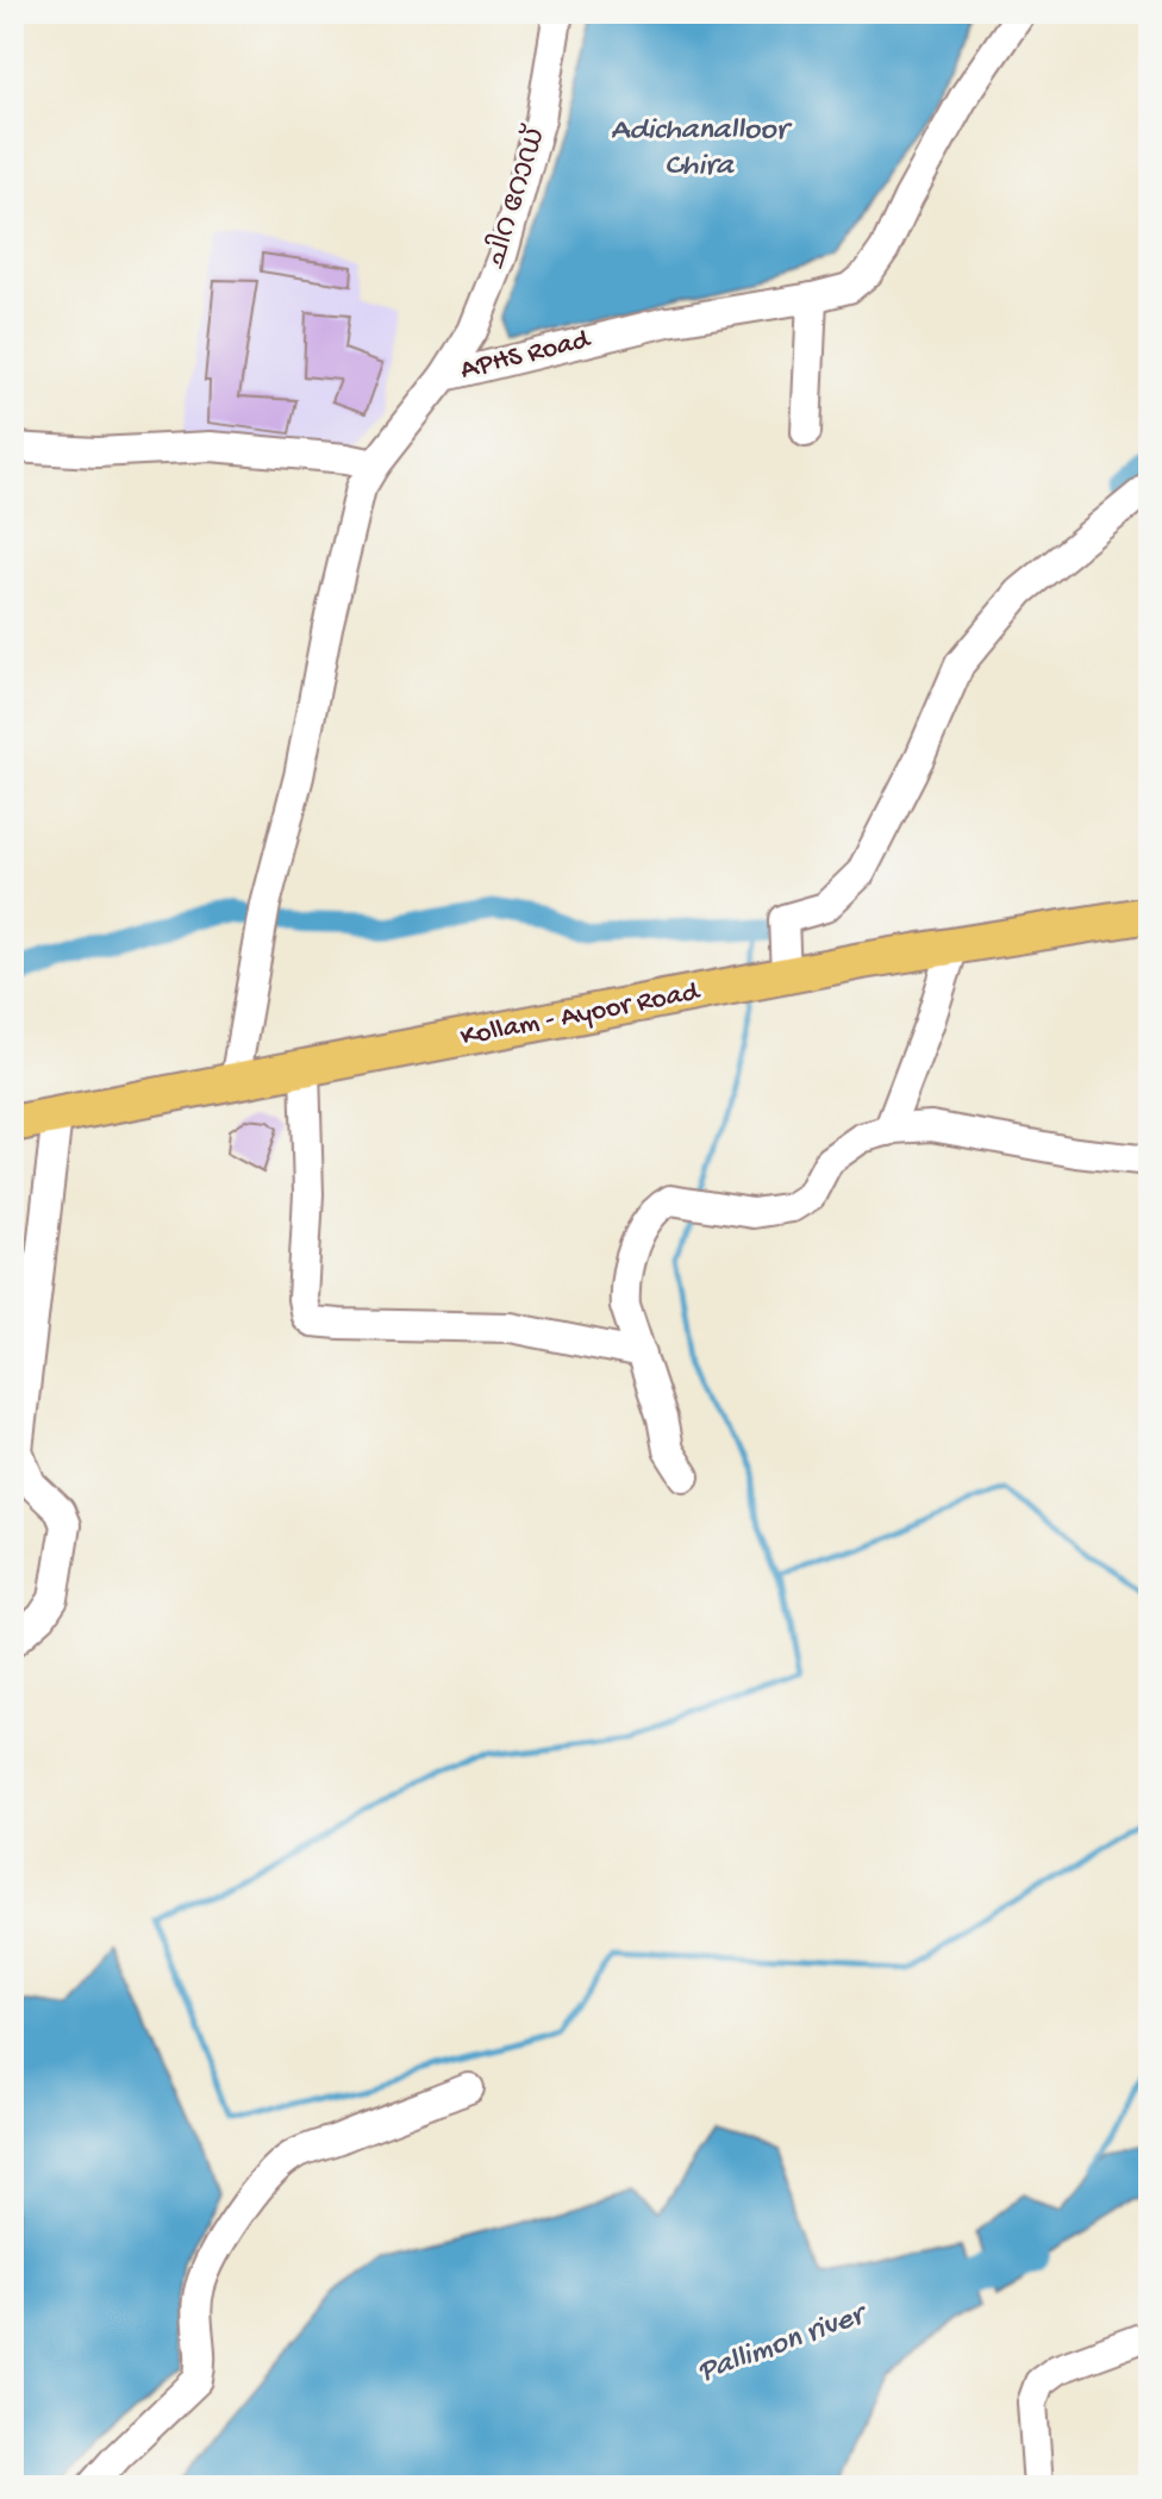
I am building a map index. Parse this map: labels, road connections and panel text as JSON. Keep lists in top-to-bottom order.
{
  "streets": {
    "main road": ["Kollam - Ayoor Road"],
    "street": ["ചിറ റോഡ്", "APHS Road"]
  },
  "crossings": [
    ["ചിറ റോഡ്", "APHS Road"],
    ["APHS Road", "Kollam - Ayoor Road"]
  ],
  "water": ["Adichanalloor Chira", "Pallimon river"]
}
